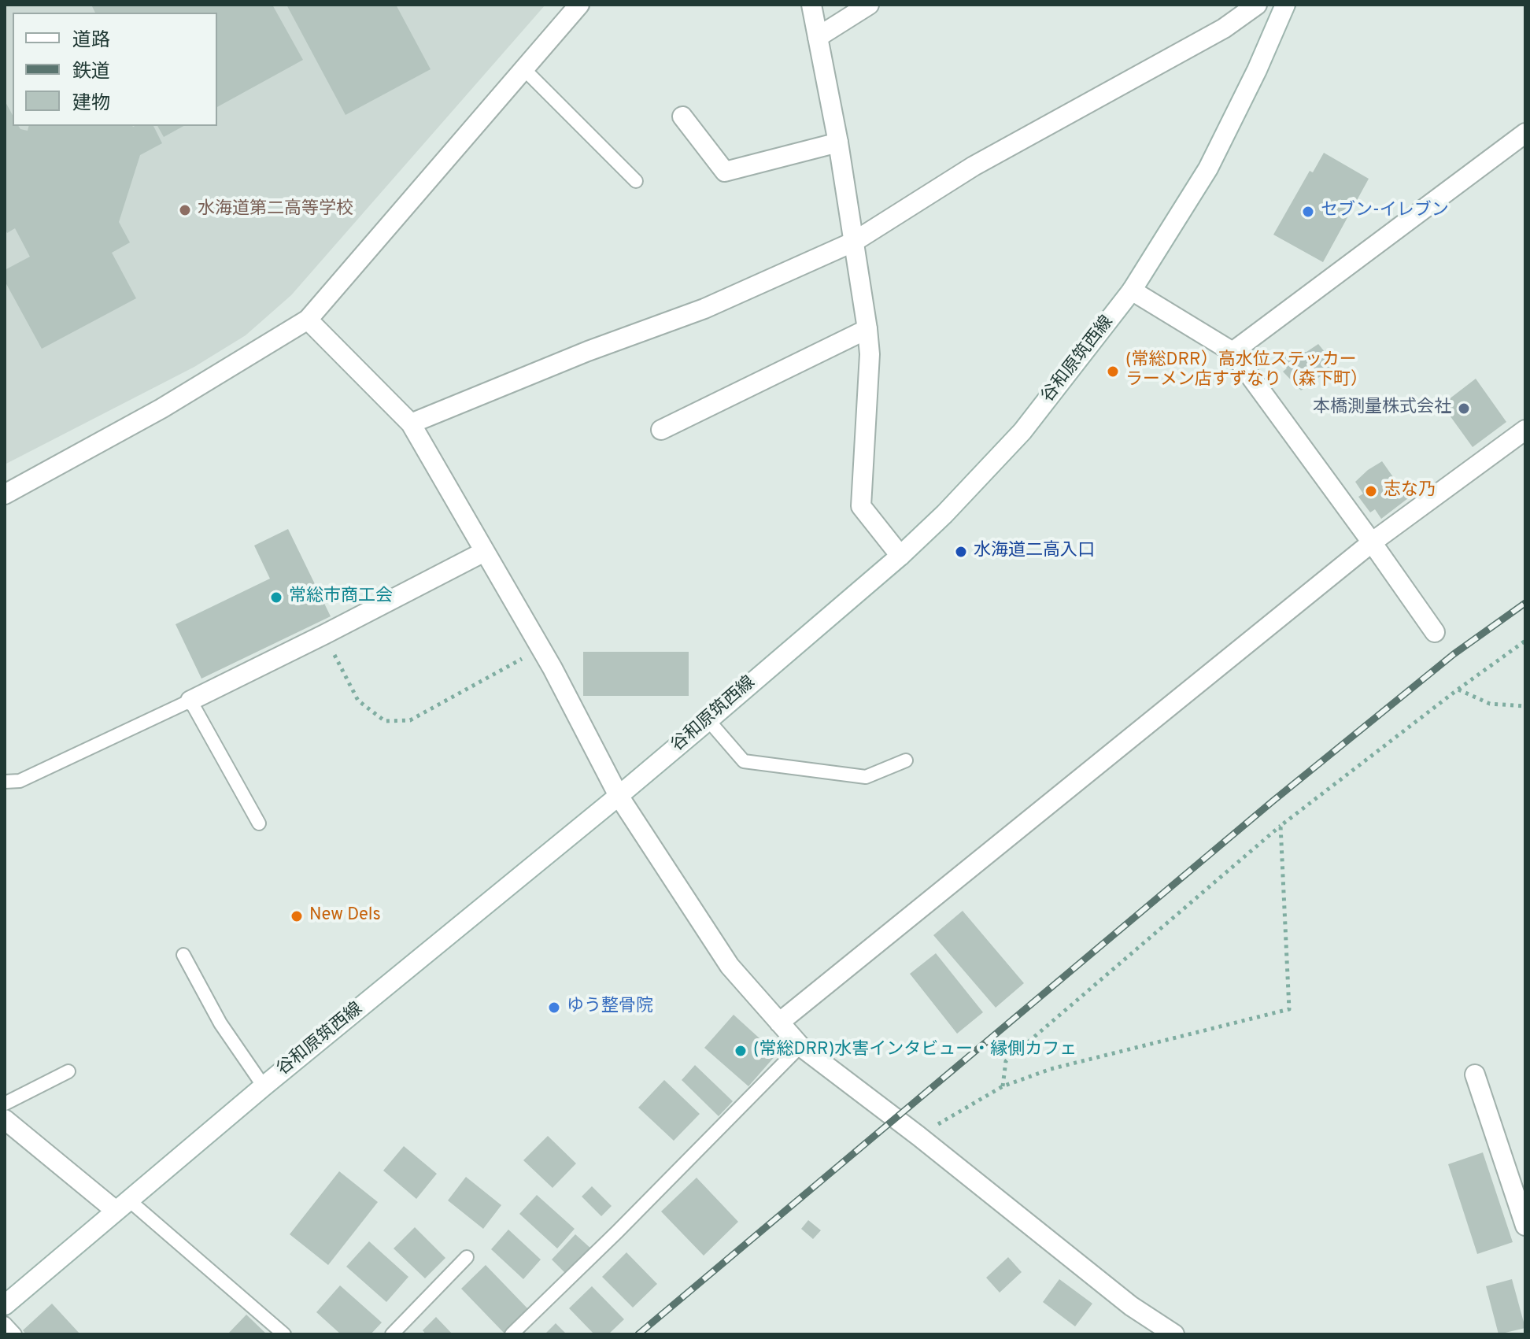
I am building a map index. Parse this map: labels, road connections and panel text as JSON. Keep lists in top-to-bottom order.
{
  "streets": {
    "street": ["谷和原筑西線"]
  },
  "places": [
    "水海道第二高等学校",
    "セブン-イレブン",
    "(常総DRR）高水位ステッカー ラーメン店すずなり（森下町）",
    "本橋測量株式会社",
    "志な乃",
    "水海道二高入口",
    "常総市商工会",
    "New Dels",
    "ゆう整骨院",
    "(常総DRR)水害インタビュー・縁側カフェ"
  ],
  "legend": ["道路", "鉄道", "建物"]
}
